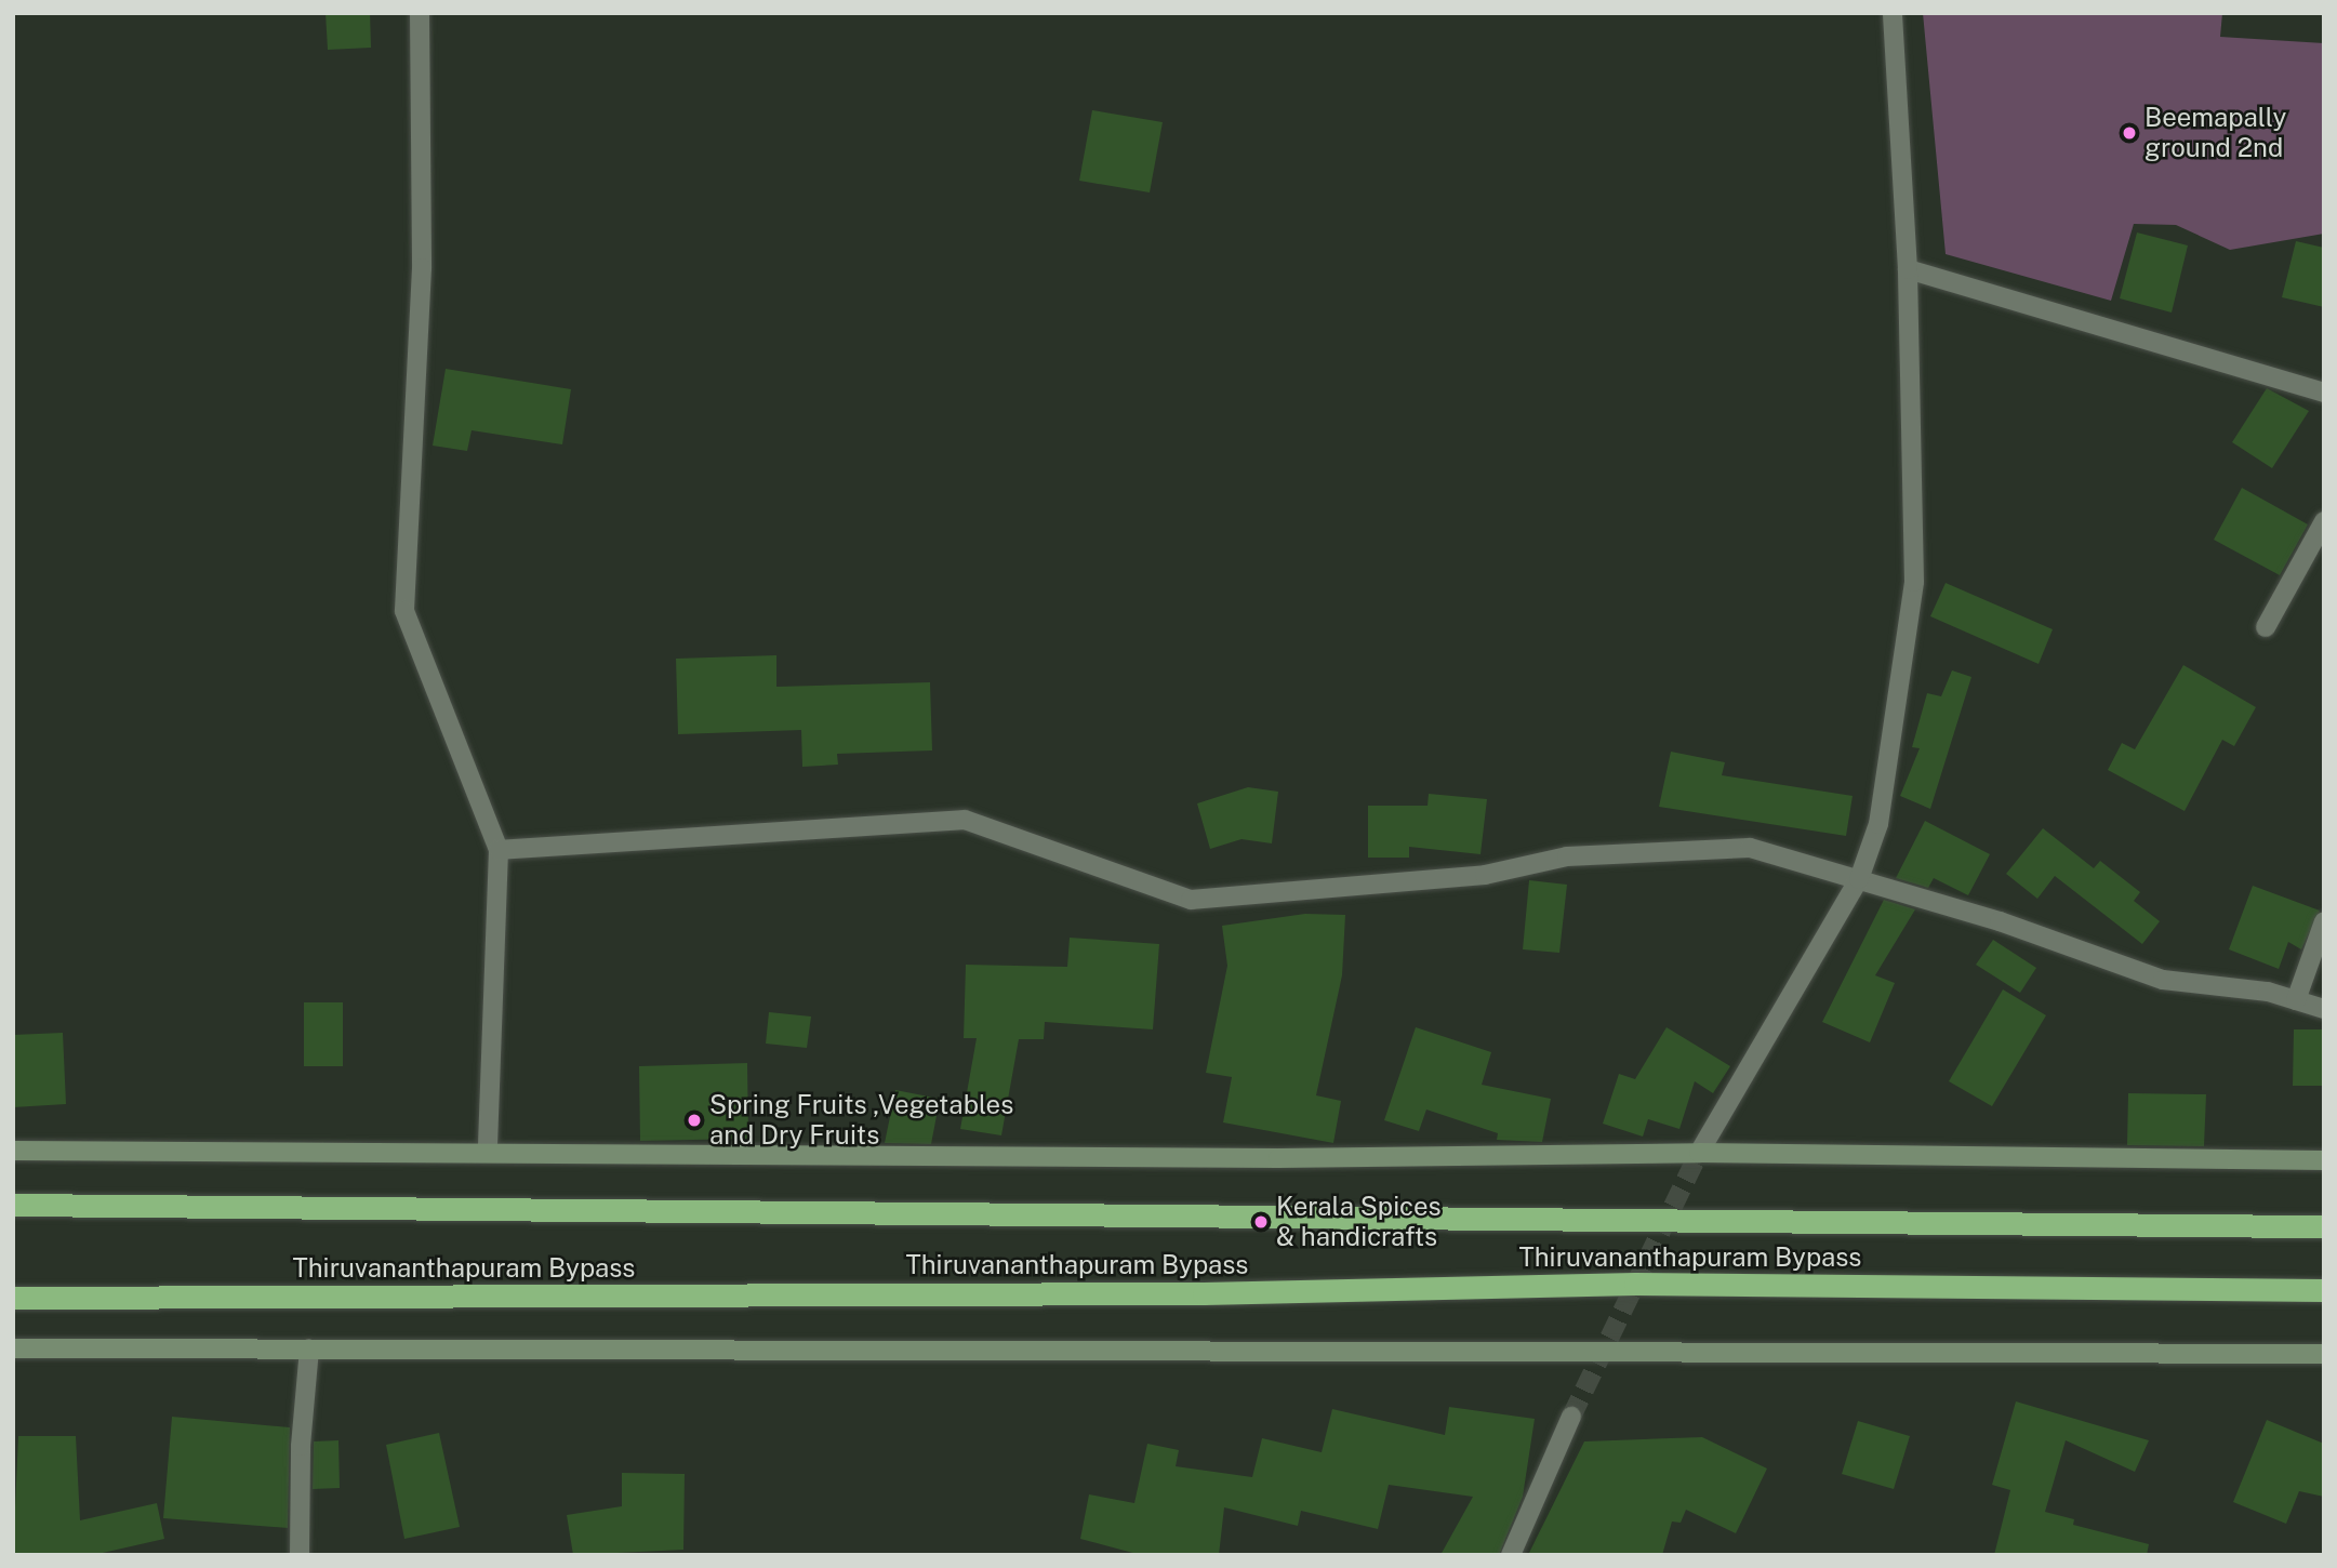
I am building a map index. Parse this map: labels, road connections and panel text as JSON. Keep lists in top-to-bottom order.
{
  "streets": {
    "highway": ["Thiruvananthapuram Bypass"]
  },
  "places": ["Beemapally ground 2nd", "Spring Fruits ,Vegetables and Dry Fruits", "Kerala Spices & handicrafts"]
}
